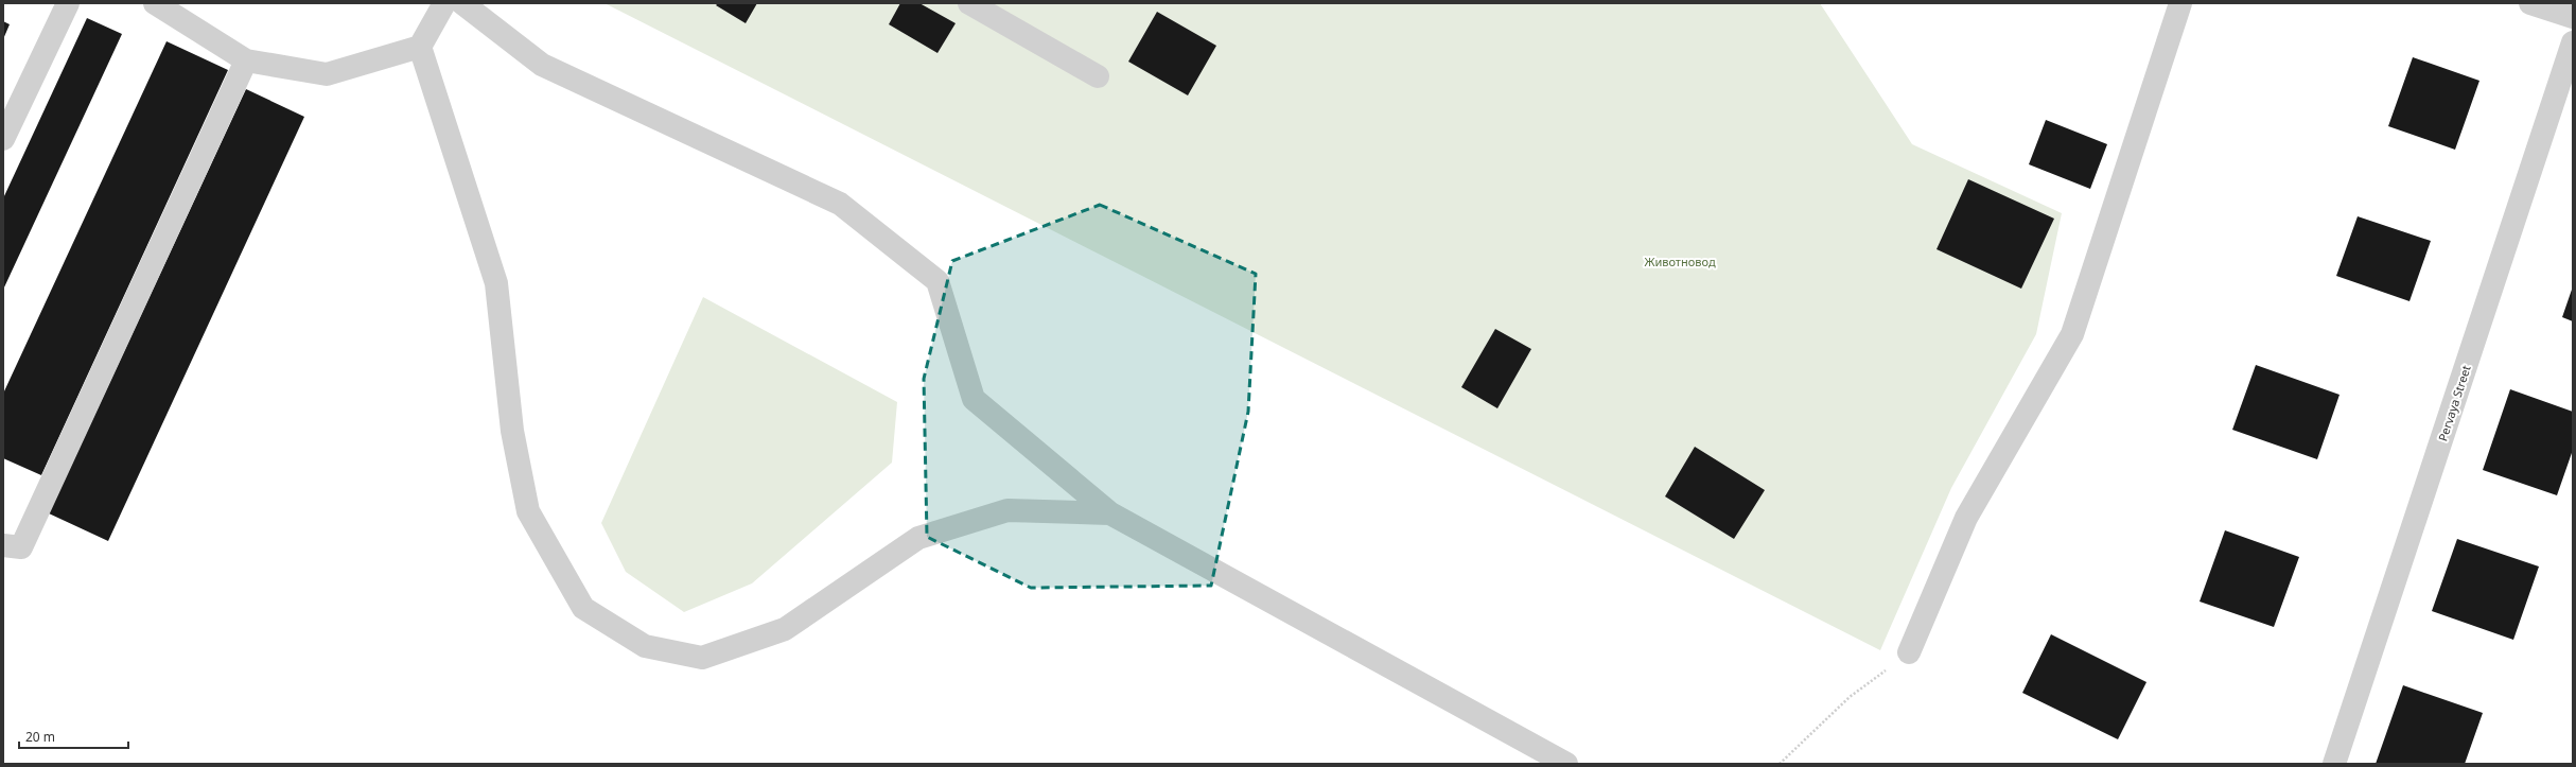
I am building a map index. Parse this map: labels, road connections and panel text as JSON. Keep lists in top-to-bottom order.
{
  "streets": {
    "street": ["Pervaya Street"]
  },
  "parks": ["Животновод"],
  "scale_bar": "20 m"
}
